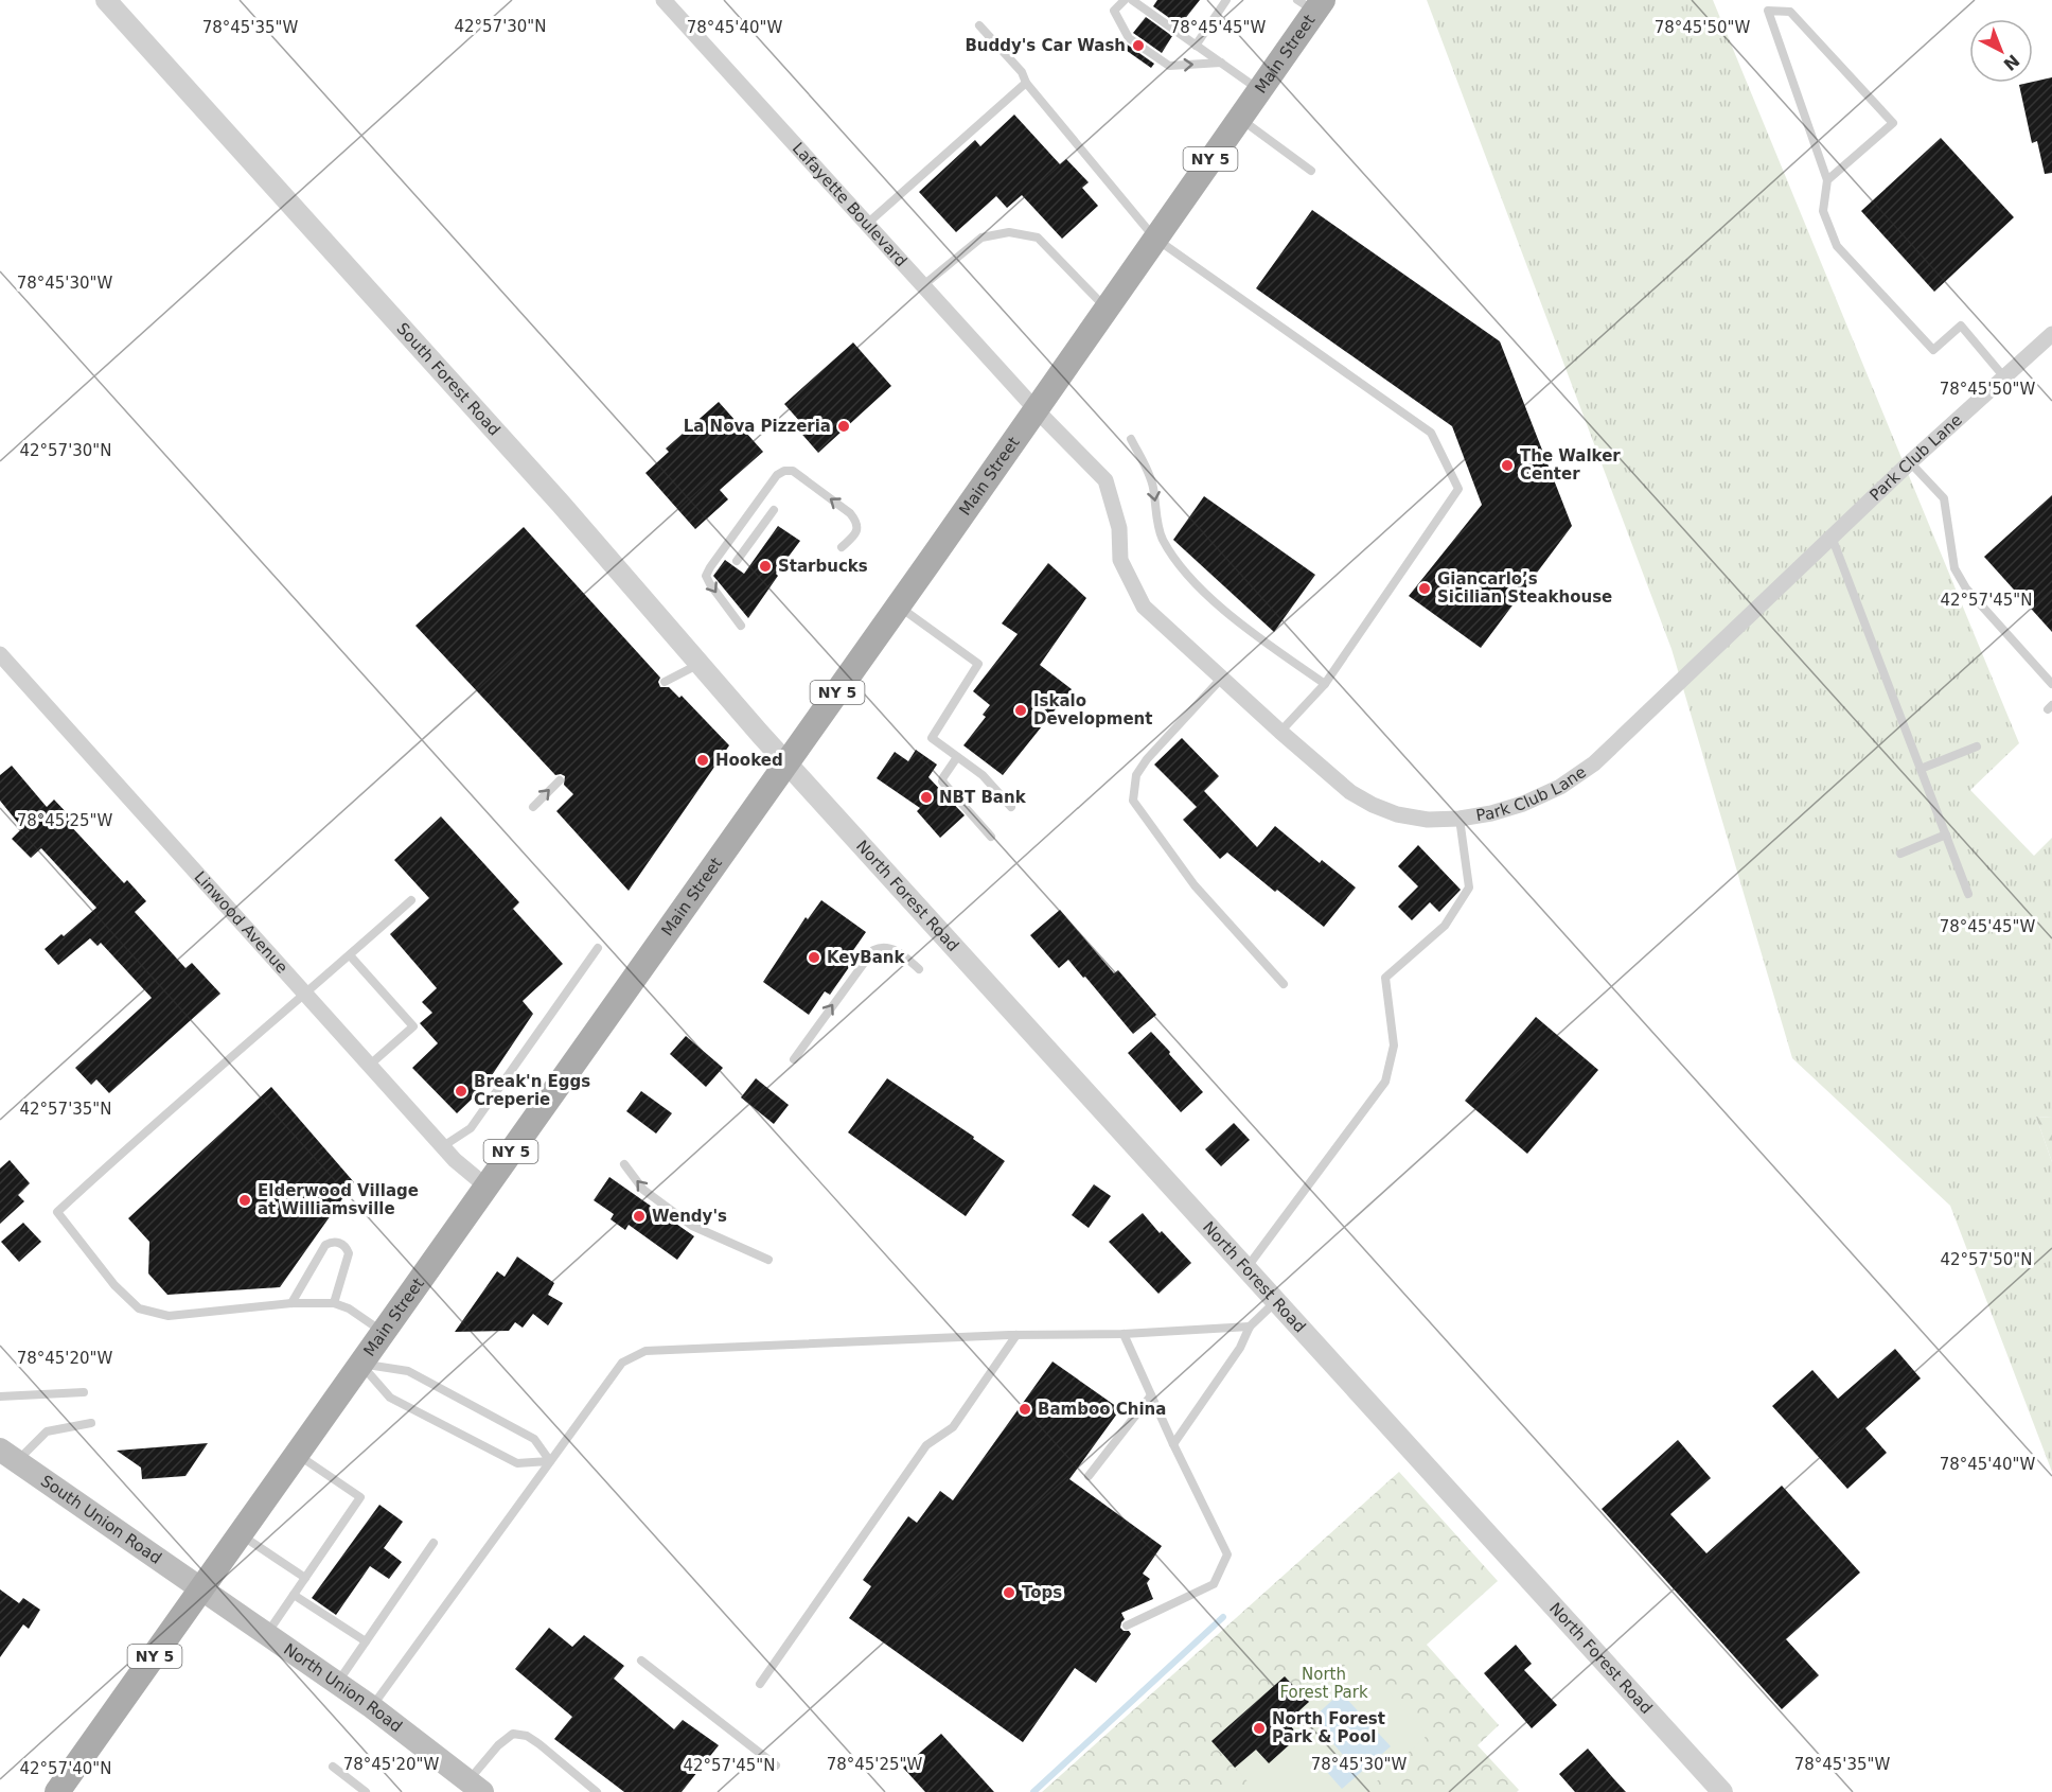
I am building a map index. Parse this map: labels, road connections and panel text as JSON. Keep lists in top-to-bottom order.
{
  "streets": {
    "main road": [
      "Main Street",
      "NY 5",
      "South Union Road",
      "North Union Road"
    ],
    "street": [
      "Lafayette Boulevard",
      "South Forest Road",
      "Park Club Lane",
      "North Forest Road",
      "Linwood Avenue"
    ]
  },
  "crossings": [
    ["Main Street", "Lafayette Boulevard"],
    ["Main Street", "South Forest Road"],
    ["Main Street", "Park Club Lane"],
    ["Main Street", "North Forest Road"],
    ["Main Street", "Linwood Avenue"],
    ["Main Street", "South Union Road"],
    ["Main Street", "North Union Road"],
    ["Lafayette Boulevard", "Park Club Lane"],
    ["South Forest Road", "North Forest Road"],
    ["South Union Road", "North Union Road"]
  ],
  "parks": ["North Forest Park"],
  "places": [
    "Buddy's Car Wash",
    "La Nova Pizzeria",
    "The Walker Center",
    "Starbucks",
    "Giancarlo’s Sicilian Steakhouse",
    "Iskalo Development",
    "Hooked",
    "NBT Bank",
    "KeyBank",
    "Break'n Eggs Creperie",
    "Elderwood Village at Williamsville",
    "Wendy's",
    "Bamboo China",
    "Tops",
    "North Forest Park & Pool"
  ],
  "north": "bottom right",
  "coordinates": [
    "42°57'30\"N",
    "78°45'35\"W",
    "78°45'40\"W",
    "78°45'45\"W",
    "78°45'50\"W",
    "78°45'30\"W",
    "42°57'45\"N",
    "78°45'25\"W",
    "42°57'35\"N",
    "42°57'50\"N",
    "78°45'20\"W",
    "42°57'40\"N"
  ]
}
